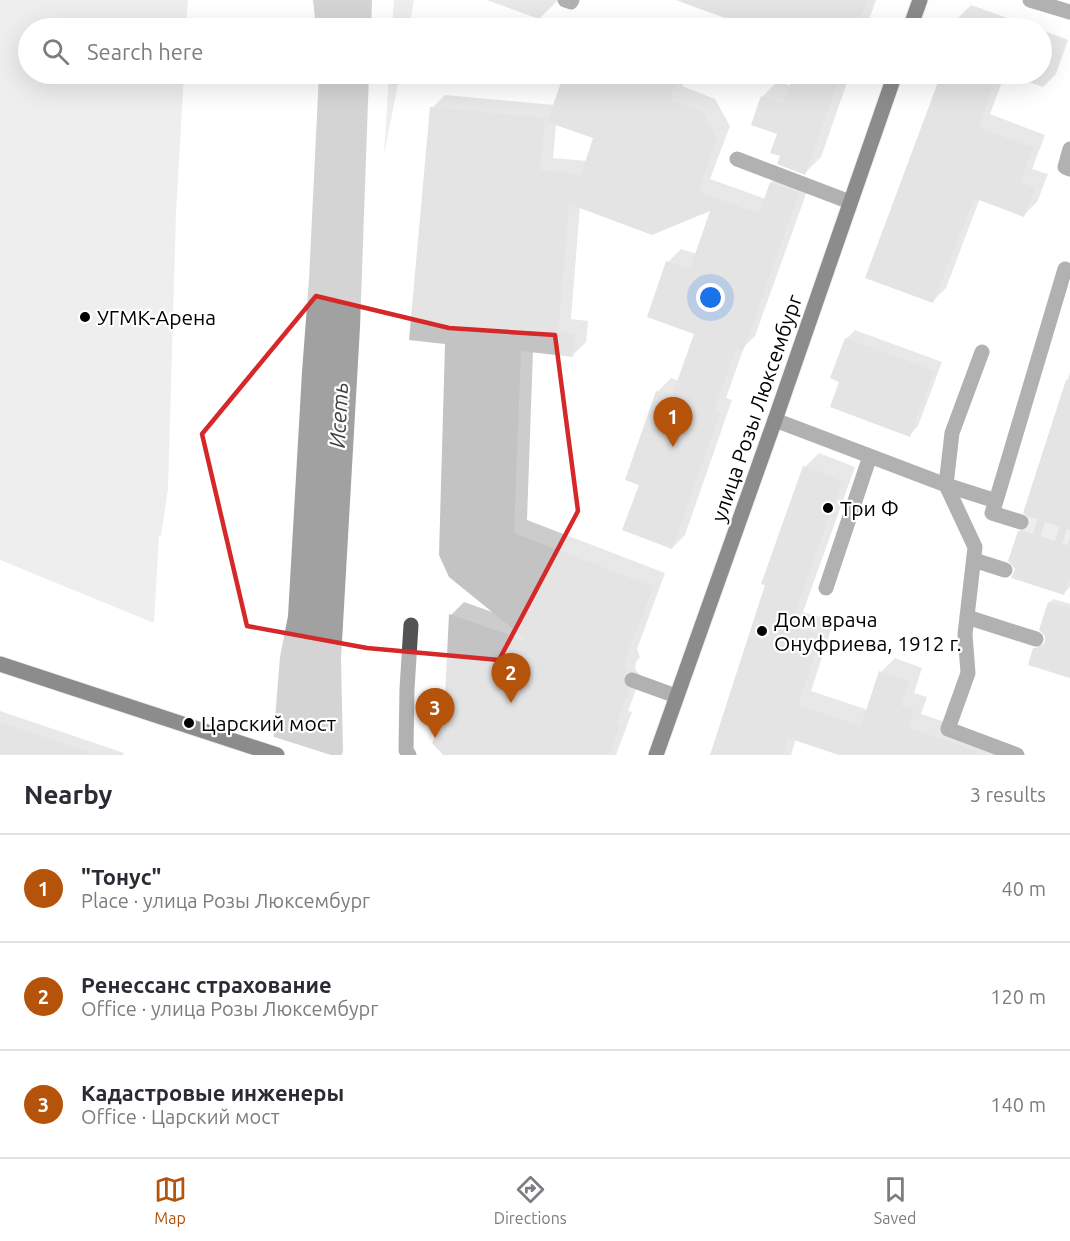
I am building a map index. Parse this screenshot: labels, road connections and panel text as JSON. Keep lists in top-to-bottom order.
{
  "streets": {
    "main road": ["улица Розы Люксембург"]
  },
  "water": ["Исеть"],
  "places": [
    "УГМК-Арена",
    "Три Ф",
    "Дом врача Онуфриева, 1912 г.",
    "Царский мост"
  ],
  "page": {
    "search": "Search here",
    "pins": ["1", "2", "3"],
    "heading": ["Nearby", "3 results"],
    "list": [
      {
        "mark": "1",
        "name": "\"Тонус\"",
        "note": "Place · улица Розы Люксембург",
        "value": "40 m"
      },
      {
        "mark": "2",
        "name": "Ренессанс страхование",
        "note": "Office · улица Розы Люксембург",
        "value": "120 m"
      },
      {
        "mark": "3",
        "name": "Кадастровые инженеры",
        "note": "Office · Царский мост",
        "value": "140 m"
      }
    ],
    "nav": ["Map", "Directions", "Saved"]
  }
}
